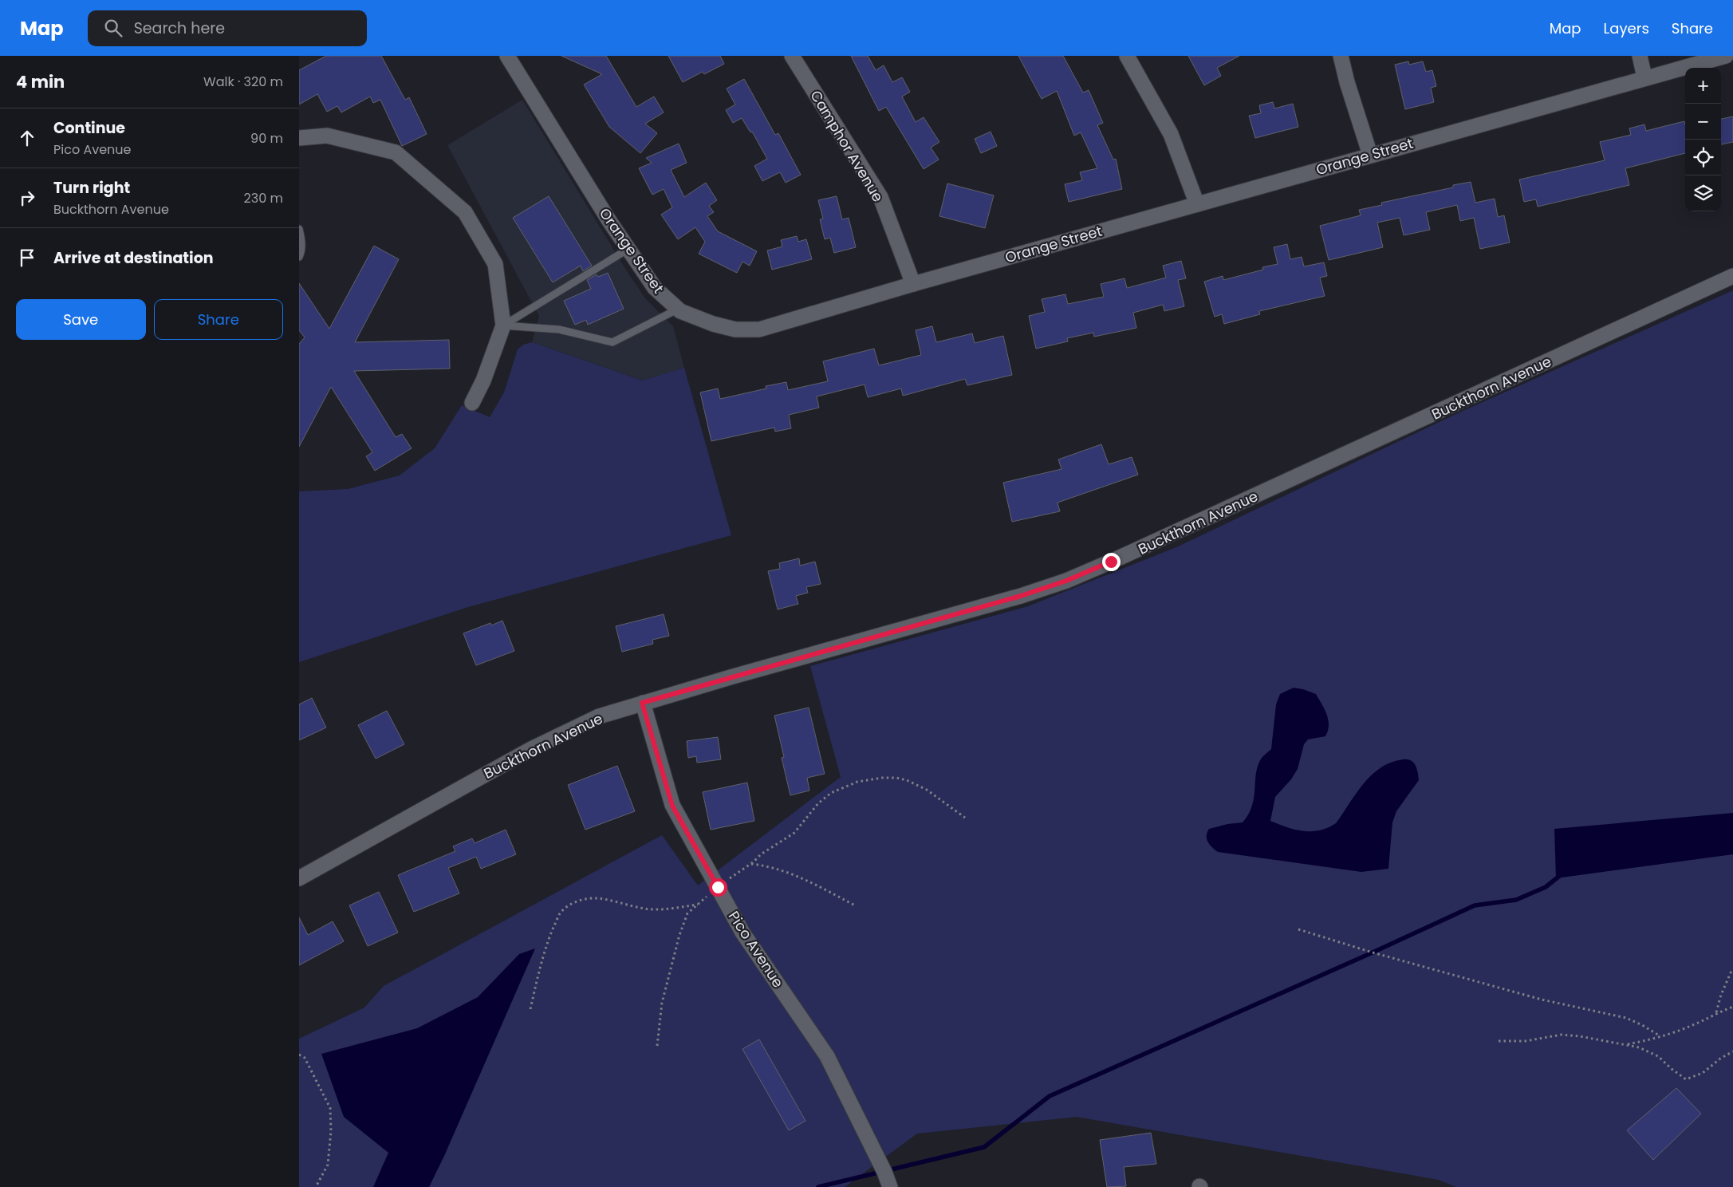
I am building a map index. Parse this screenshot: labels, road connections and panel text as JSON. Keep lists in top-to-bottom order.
{
  "streets": {
    "street": [
      "Camphor Avenue",
      "Orange Street",
      "Buckthorn Avenue",
      "Pico Avenue"
    ]
  },
  "crossings": [
    ["Camphor Avenue", "Orange Street"],
    ["Buckthorn Avenue", "Pico Avenue"]
  ],
  "page": {
    "header": "Map",
    "search": "Search here",
    "nav": ["Map", "Layers", "Share"],
    "heading": ["4 min", "Walk · 320 m"],
    "map_buttons": ["+", "−"],
    "list": [
      ["Continue", "Pico Avenue", "90 m"],
      ["Turn right", "Buckthorn Avenue", "230 m"],
      "Arrive at destination"
    ],
    "buttons": ["Save", "Share"]
  }
}
